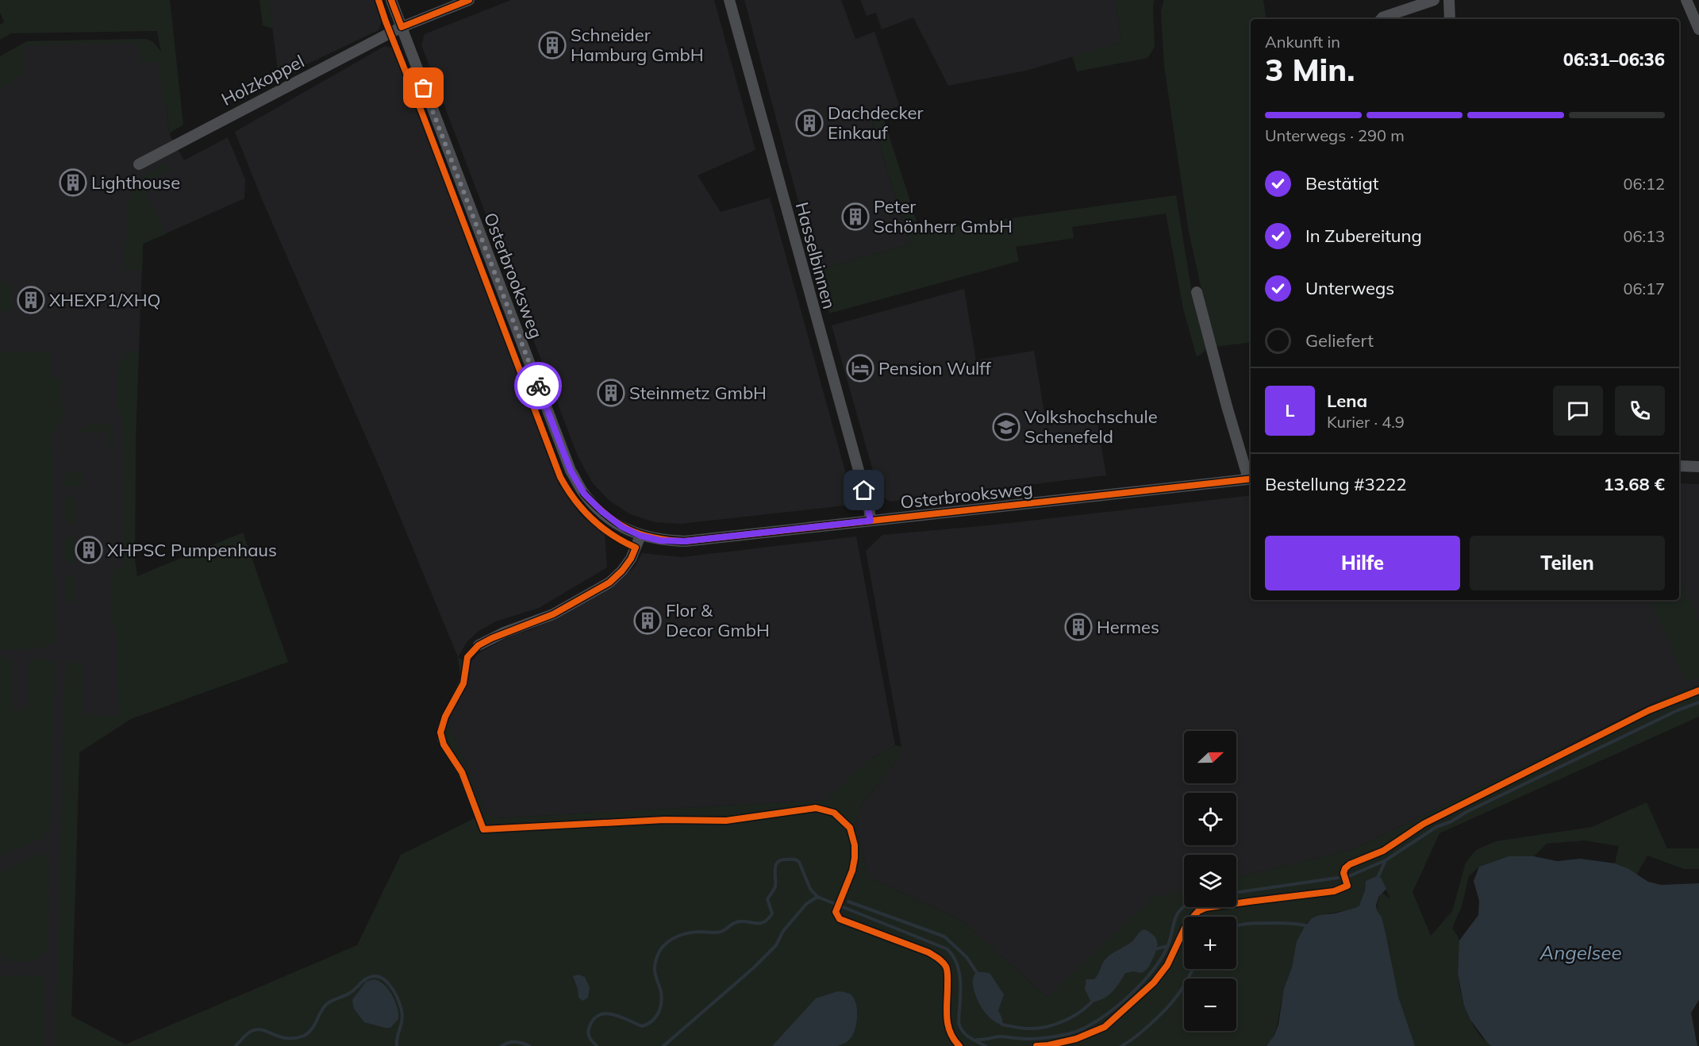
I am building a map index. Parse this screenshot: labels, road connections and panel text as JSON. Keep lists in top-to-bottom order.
{
  "streets": {
    "street": ["Holzkoppel", "Hasselbinnen", "Osterbrooksweg"]
  },
  "crossings": [
    ["Holzkoppel", "Osterbrooksweg"],
    ["Hasselbinnen", "Osterbrooksweg"]
  ],
  "water": ["Angelsee"],
  "places": {
    "building": [
      "Schneider Hamburg GmbH",
      "Dachdecker Einkauf",
      "Lighthouse",
      "Peter Schönherr GmbH",
      "XHEXP1/XHQ",
      "Steinmetz GmbH",
      "XHPSC Pumpenhaus",
      "Flor & Decor GmbH",
      "Hermes"
    ],
    "hotel": ["Pension Wulff"],
    "school or university": ["Volkshochschule Schenefeld"]
  },
  "north": "right",
  "page": {
    "heading": ["3 Min.", "Ankunft in", "06:31–06:36"],
    "panel": [
      "Lena",
      "Kurier · 4.9",
      "Bestellung #3222",
      "13.68 €"
    ],
    "bar": "Unterwegs · 290 m",
    "list": [
      ["Bestätigt", "06:12"],
      ["In Zubereitung", "06:13"],
      ["Unterwegs", "06:17"],
      "Geliefert"
    ],
    "round": "L",
    "buttons": ["Hilfe", "Teilen"],
    "map_buttons": ["+", "−"]
  }
}
